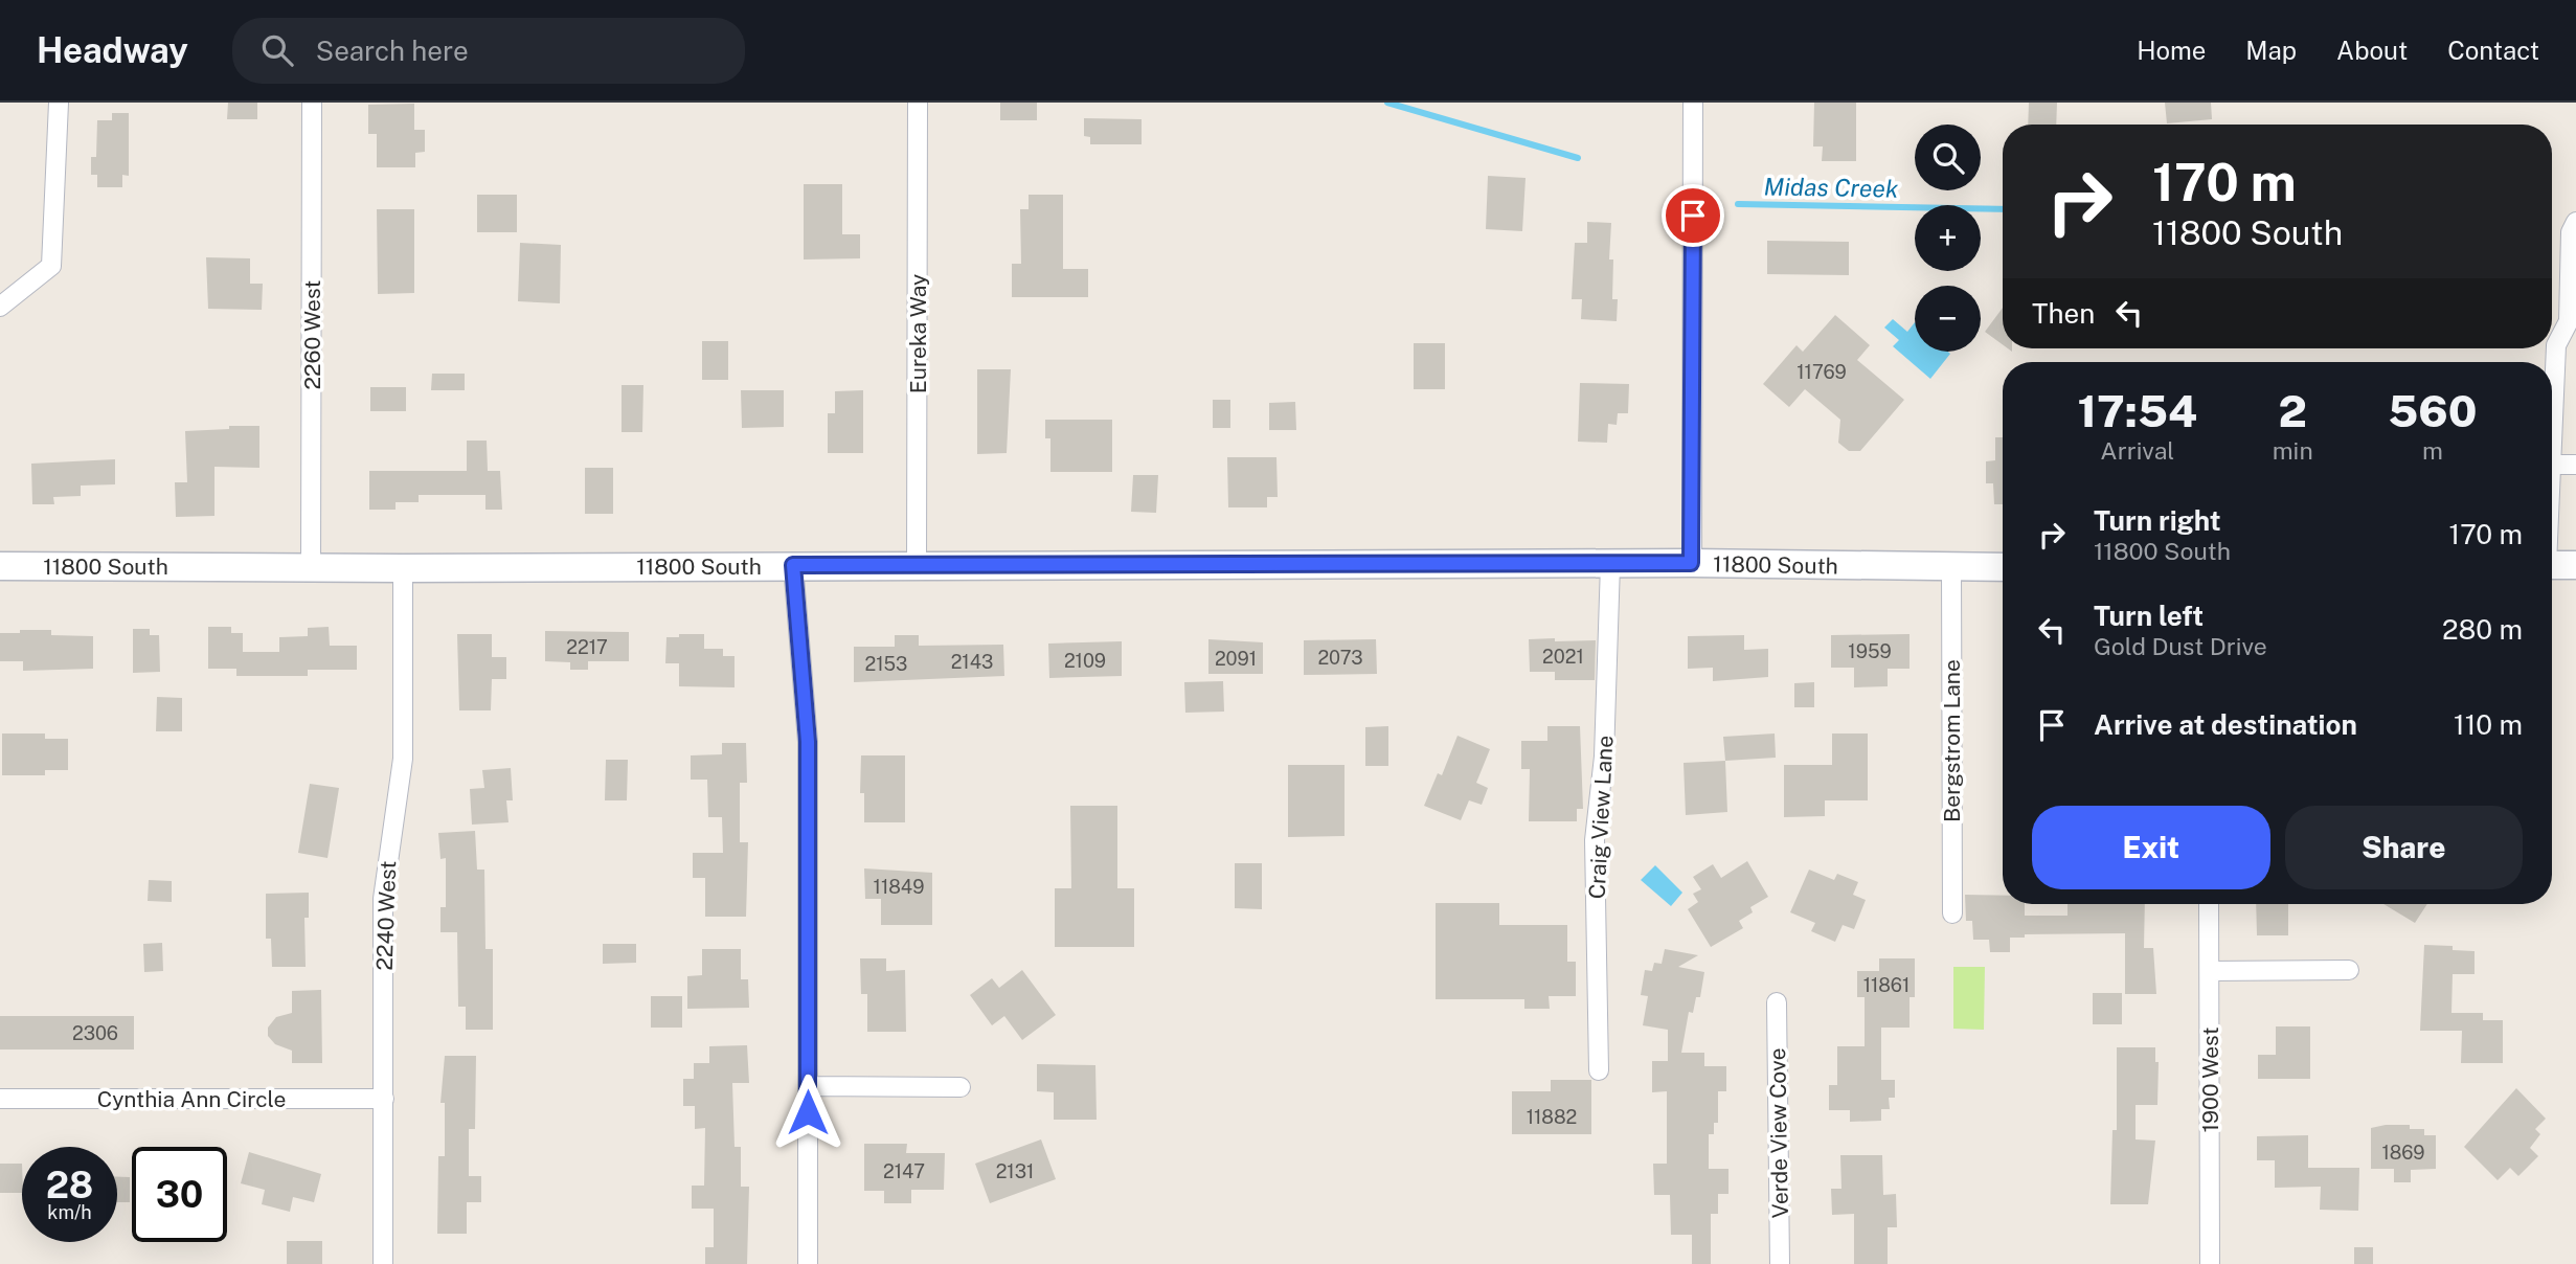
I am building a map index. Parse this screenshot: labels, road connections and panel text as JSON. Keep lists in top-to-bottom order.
{
  "streets": {
    "main road": ["11800 South"],
    "street": [
      "Eureka Way",
      "2260 West",
      "Bergstrom Lane",
      "Craig View Lane",
      "2240 West",
      "1900 West",
      "Cynthia Ann Circle",
      "Verde View Cove"
    ]
  },
  "crossings": [
    ["Eureka Way", "11800 South"],
    ["2260 West", "11800 South"],
    ["11800 South", "Bergstrom Lane"],
    ["11800 South", "Craig View Lane"],
    ["11800 South", "2240 West"],
    ["2240 West", "Cynthia Ann Circle"]
  ],
  "water": ["Midas Creek"],
  "house_numbers": [
    "11769",
    "2217",
    "1959",
    "2021",
    "2073",
    "2091",
    "2109",
    "2143",
    "2153",
    "11849",
    "11861",
    "2306",
    "11882",
    "1869",
    "2147",
    "2131"
  ],
  "page": {
    "header": "Headway",
    "search": "Search here",
    "nav": [
      "Home",
      "Map",
      "About",
      "Contact"
    ],
    "map_buttons": ["+", "−"],
    "turn": ["170 m", "11800 South"],
    "then": "Then",
    "eta": [
      "17:54",
      "Arrival",
      "2",
      "min",
      "560",
      "m"
    ],
    "list": [
      {
        "name": "Turn right",
        "note": "11800 South",
        "value": "170 m"
      },
      {
        "name": "Turn left",
        "note": "Gold Dust Drive",
        "value": "280 m"
      },
      {
        "name": "Arrive at destination",
        "value": "110 m"
      }
    ],
    "buttons": ["Exit", "Share"],
    "speed": "28 km/h",
    "limit": "30"
  }
}
